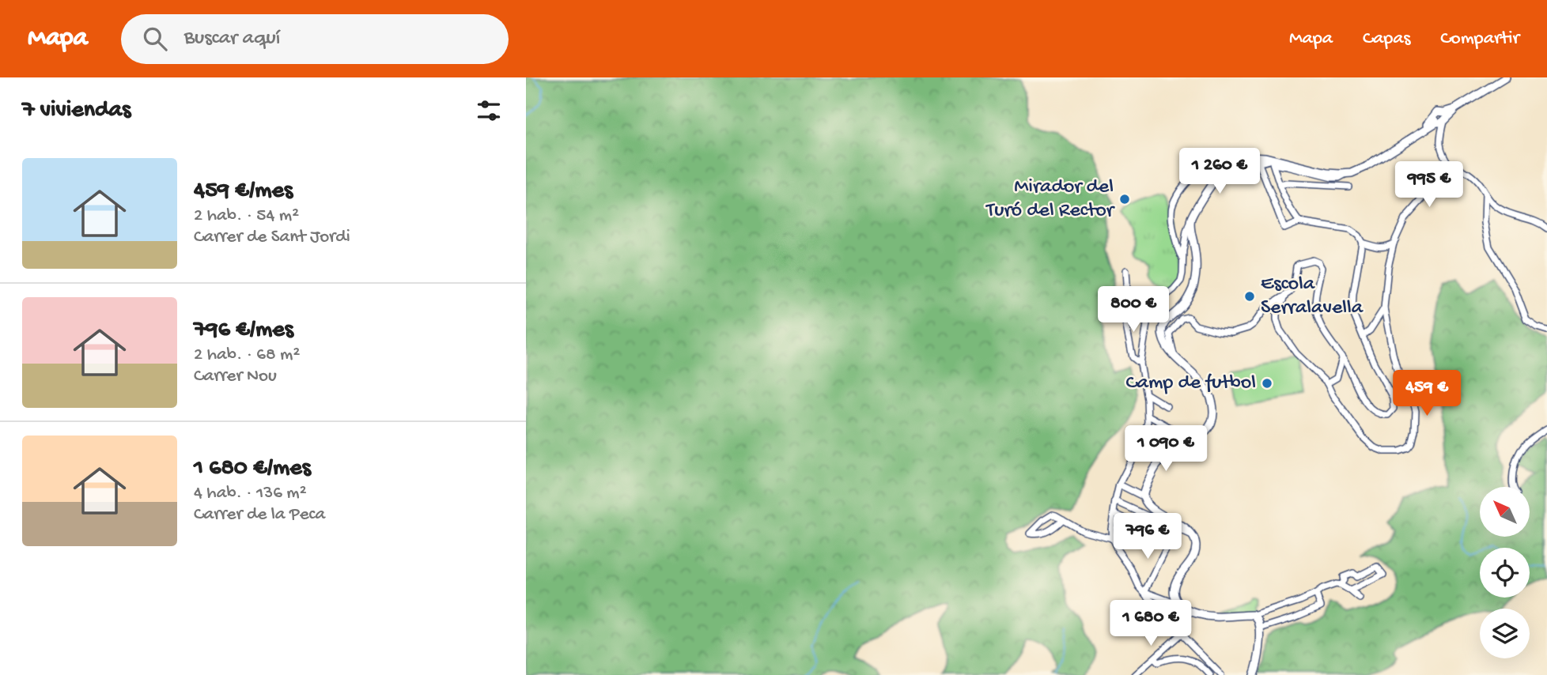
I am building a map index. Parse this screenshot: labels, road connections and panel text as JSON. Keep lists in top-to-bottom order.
{
  "places": ["Mirador del Turó del Rector", "Escola Serralavella", "Camp de futbol"],
  "north": "top left",
  "page": {
    "header": "Mapa",
    "search": "Buscar aquí",
    "nav": ["Mapa", "Capas", "Compartir"],
    "heading": "7 viviendas",
    "list": [
      {
        "name": "459 €/mes",
        "note": "2 hab. · 54 m² · Carrer de Sant Jordi"
      },
      {
        "name": "796 €/mes",
        "note": "2 hab. · 68 m² · Carrer Nou"
      },
      {
        "name": "1 680 €/mes",
        "note": "4 hab. · 136 m² · Carrer de la Peca"
      }
    ],
    "price": [
      "1 260 €",
      "995 €",
      "800 €",
      "459 €",
      "1 090 €",
      "796 €",
      "1 680 €"
    ]
  }
}
